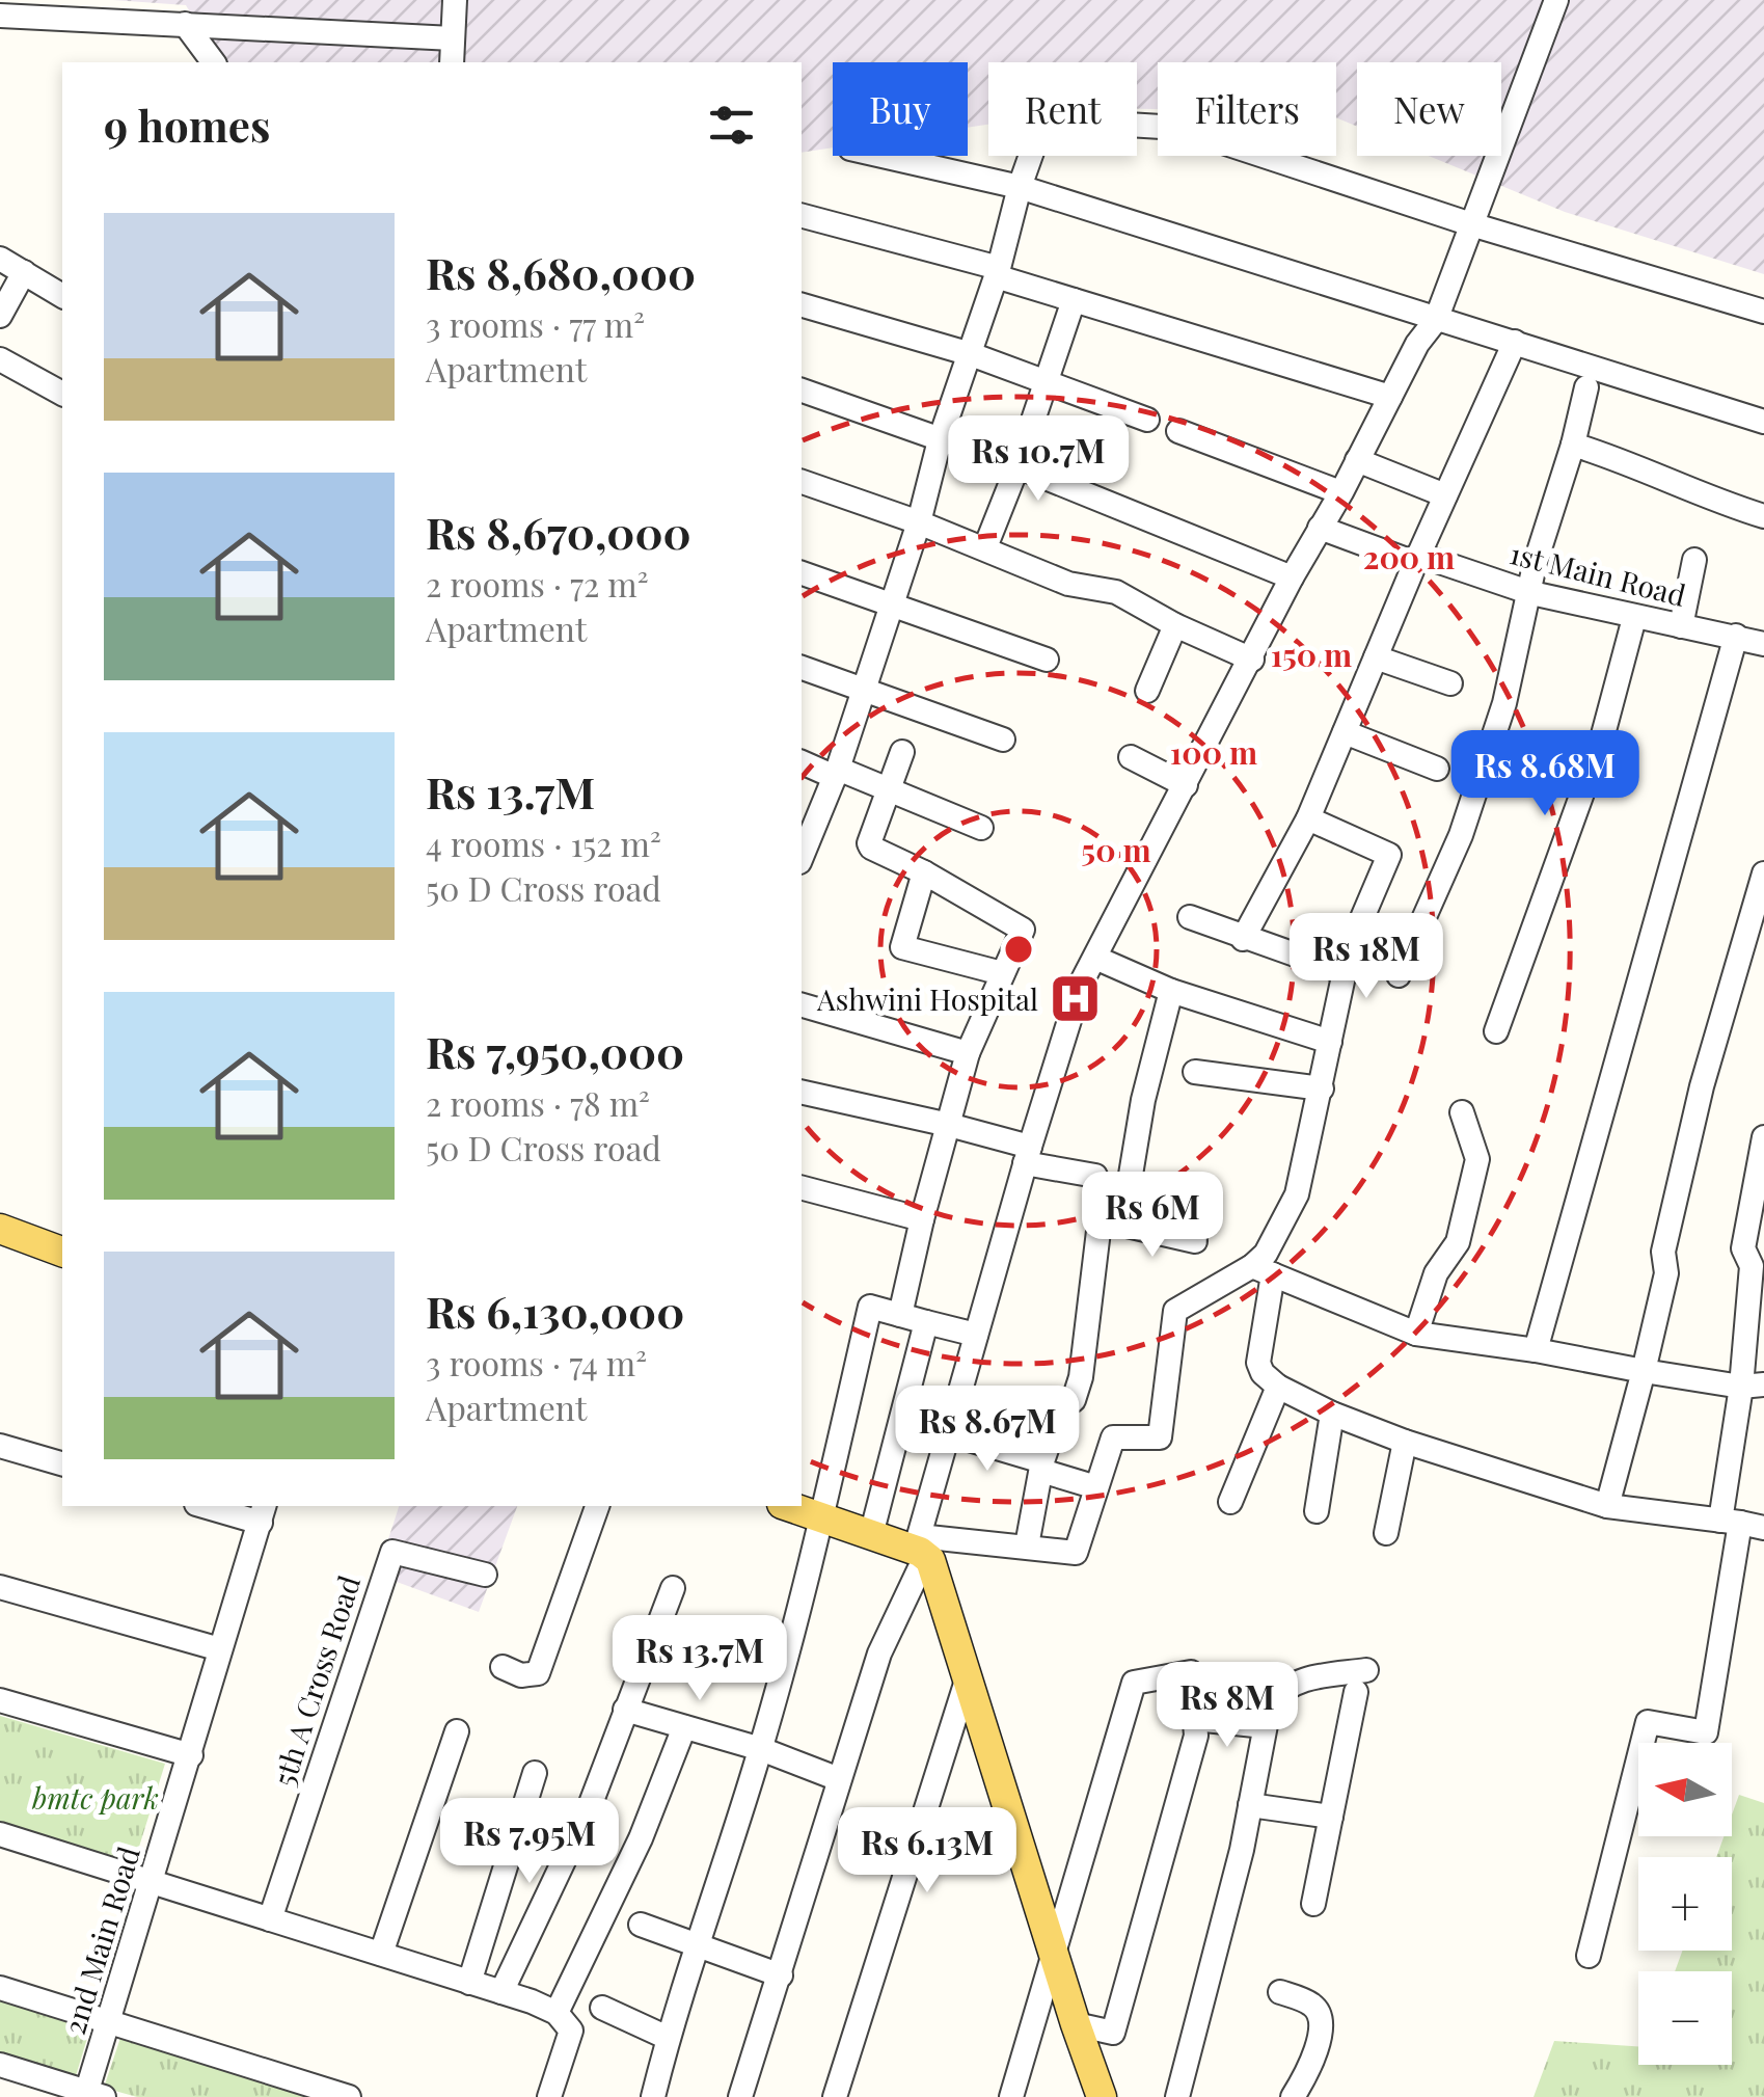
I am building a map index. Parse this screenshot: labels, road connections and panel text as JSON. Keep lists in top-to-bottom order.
{
  "streets": {
    "street": ["1st Main Road", "5th A Cross Road", "2nd Main Road"]
  },
  "parks": ["bmtc park"],
  "places": {
    "hospital": ["Ashwini Hospital"]
  },
  "north": "left",
  "page": {
    "chip": [
      "Buy",
      "Rent",
      "Filters",
      "New"
    ],
    "heading": "9 homes",
    "list": [
      {
        "name": "Rs 8,680,000",
        "note": "3 rooms · 77 m² · Apartment"
      },
      {
        "name": "Rs 8,670,000",
        "note": "2 rooms · 72 m² · Apartment"
      },
      {
        "name": "Rs 13.7M",
        "note": "4 rooms · 152 m² · 50 D Cross road"
      },
      {
        "name": "Rs 7,950,000",
        "note": "2 rooms · 78 m² · 50 D Cross road"
      },
      {
        "name": "Rs 6,130,000",
        "note": "3 rooms · 74 m² · Apartment"
      }
    ],
    "price": [
      "Rs 10.7M",
      "Rs 8.68M",
      "Rs 18M",
      "Rs 6M",
      "Rs 8.67M",
      "Rs 13.7M",
      "Rs 8M",
      "Rs 7.95M",
      "Rs 6.13M"
    ],
    "map_buttons": ["+", "−"]
  },
  "rings": [
    "200 m",
    "150 m",
    "100 m",
    "50 m"
  ]
}
